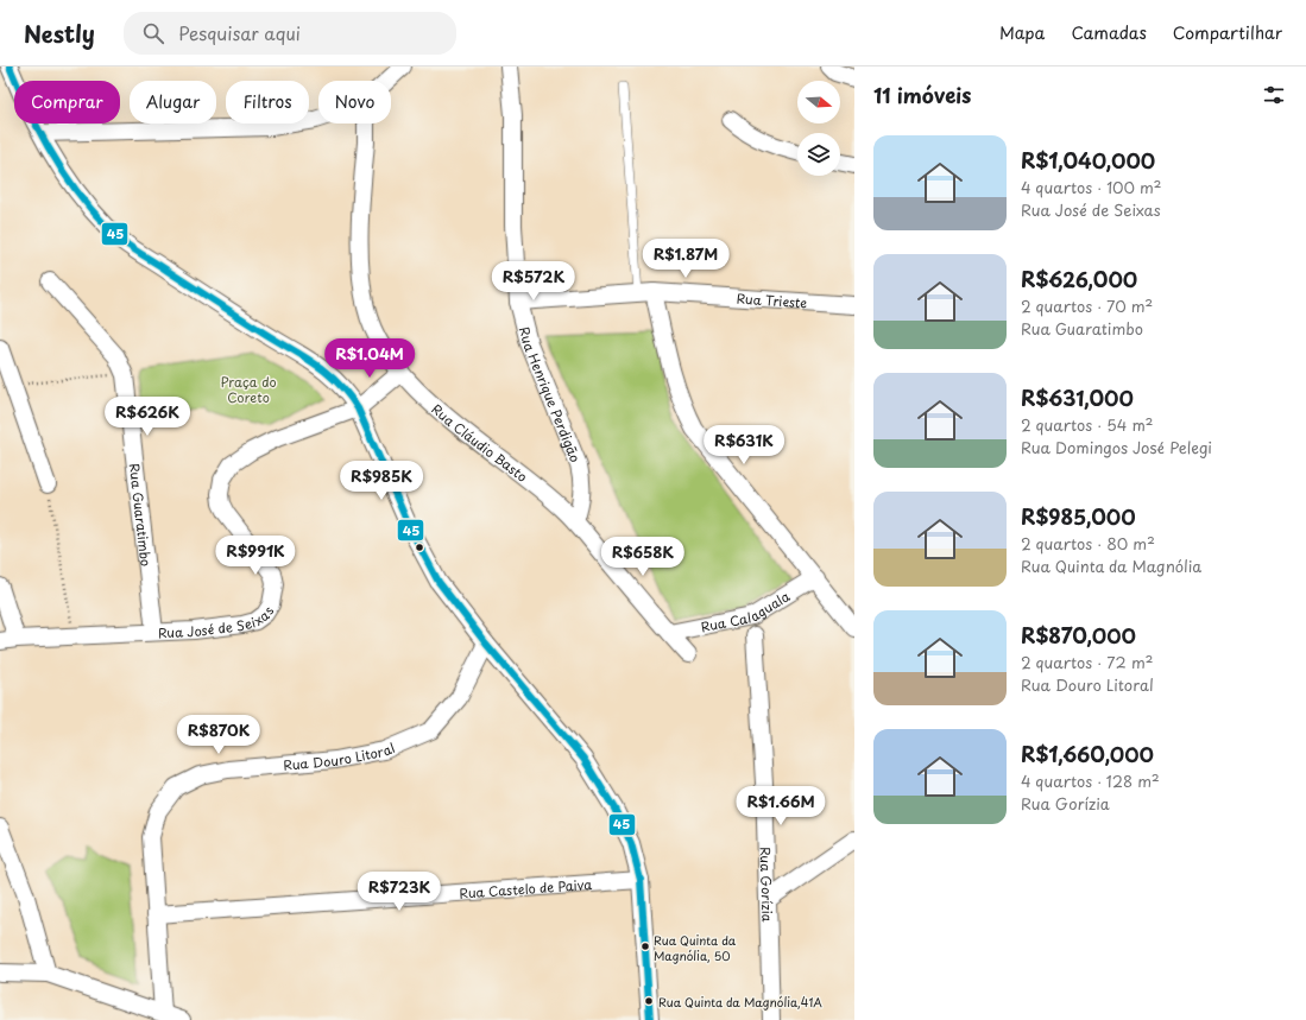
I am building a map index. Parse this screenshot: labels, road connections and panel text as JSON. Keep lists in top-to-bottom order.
{
  "streets": {
    "street": [
      "Rua Trieste",
      "Rua Henrique Perdigão",
      "Rua Cláudio Basto",
      "Rua Guaratimbo",
      "Rua Calaguala",
      "Rua José de Seixas",
      "Rua Douro Litoral",
      "Rua Gorízia",
      "Rua Castelo de Paiva"
    ]
  },
  "crossings": [
    ["Rua Trieste", "Rua Henrique Perdigão"],
    ["Rua Henrique Perdigão", "Rua Cláudio Basto"],
    ["Rua Cláudio Basto", "Rua Calaguala"],
    ["Rua Cláudio Basto", "Rua José de Seixas"],
    ["Rua Guaratimbo", "Rua José de Seixas"],
    ["Rua Douro Litoral", "Rua Castelo de Paiva"]
  ],
  "parks": ["Praça do Coreto"],
  "places": ["Rua Quinta da Magnólia, 50", "Rua Quinta da Magnólia,41A"],
  "lines": ["transit line 45"],
  "north": "right",
  "page": {
    "header": "Nestly",
    "search": "Pesquisar aqui",
    "nav": ["Mapa", "Camadas", "Compartilhar"],
    "heading": "11 imóveis",
    "chip": [
      "Comprar",
      "Alugar",
      "Filtros",
      "Novo"
    ],
    "list": [
      {
        "name": "R$1,040,000",
        "note": "4 quartos · 100 m² · Rua José de Seixas"
      },
      {
        "name": "R$626,000",
        "note": "2 quartos · 70 m² · Rua Guaratimbo"
      },
      {
        "name": "R$631,000",
        "note": "2 quartos · 54 m² · Rua Domingos José Pelegi"
      },
      {
        "name": "R$985,000",
        "note": "2 quartos · 80 m² · Rua Quinta da Magnólia"
      },
      {
        "name": "R$870,000",
        "note": "2 quartos · 72 m² · Rua Douro Litoral"
      },
      {
        "name": "R$1,660,000",
        "note": "4 quartos · 128 m² · Rua Gorízia"
      }
    ],
    "price": [
      "R$1.87M",
      "R$572K",
      "R$1.04M",
      "R$626K",
      "R$631K",
      "R$985K",
      "R$991K",
      "R$658K",
      "R$870K",
      "R$1.66M",
      "R$723K"
    ]
  }
}
